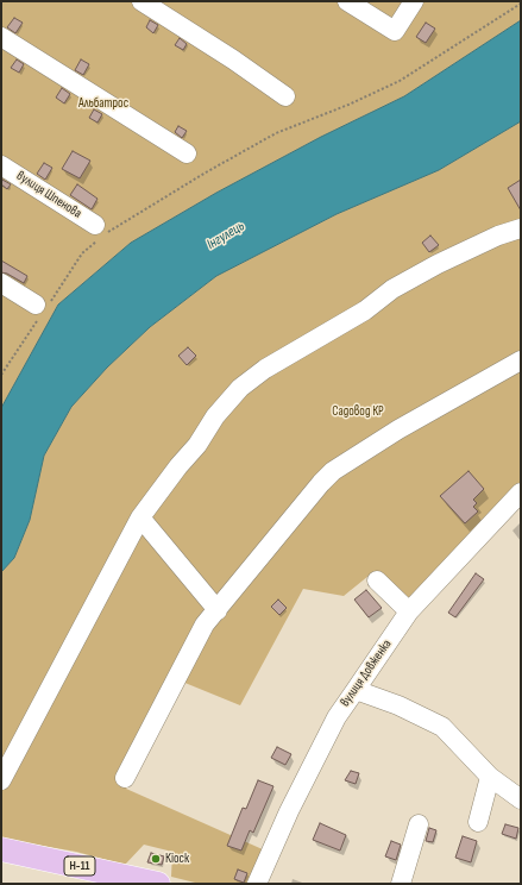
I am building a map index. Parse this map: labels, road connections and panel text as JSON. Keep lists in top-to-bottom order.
{
  "streets": {
    "main road": ["Н-11"],
    "street": ["вулиця Шпенова", "вулиця Довженка"]
  },
  "water": ["Інгулець"],
  "parks": ["Альбатрос", "Садовод КР"],
  "places": ["Кіоск"]
}
